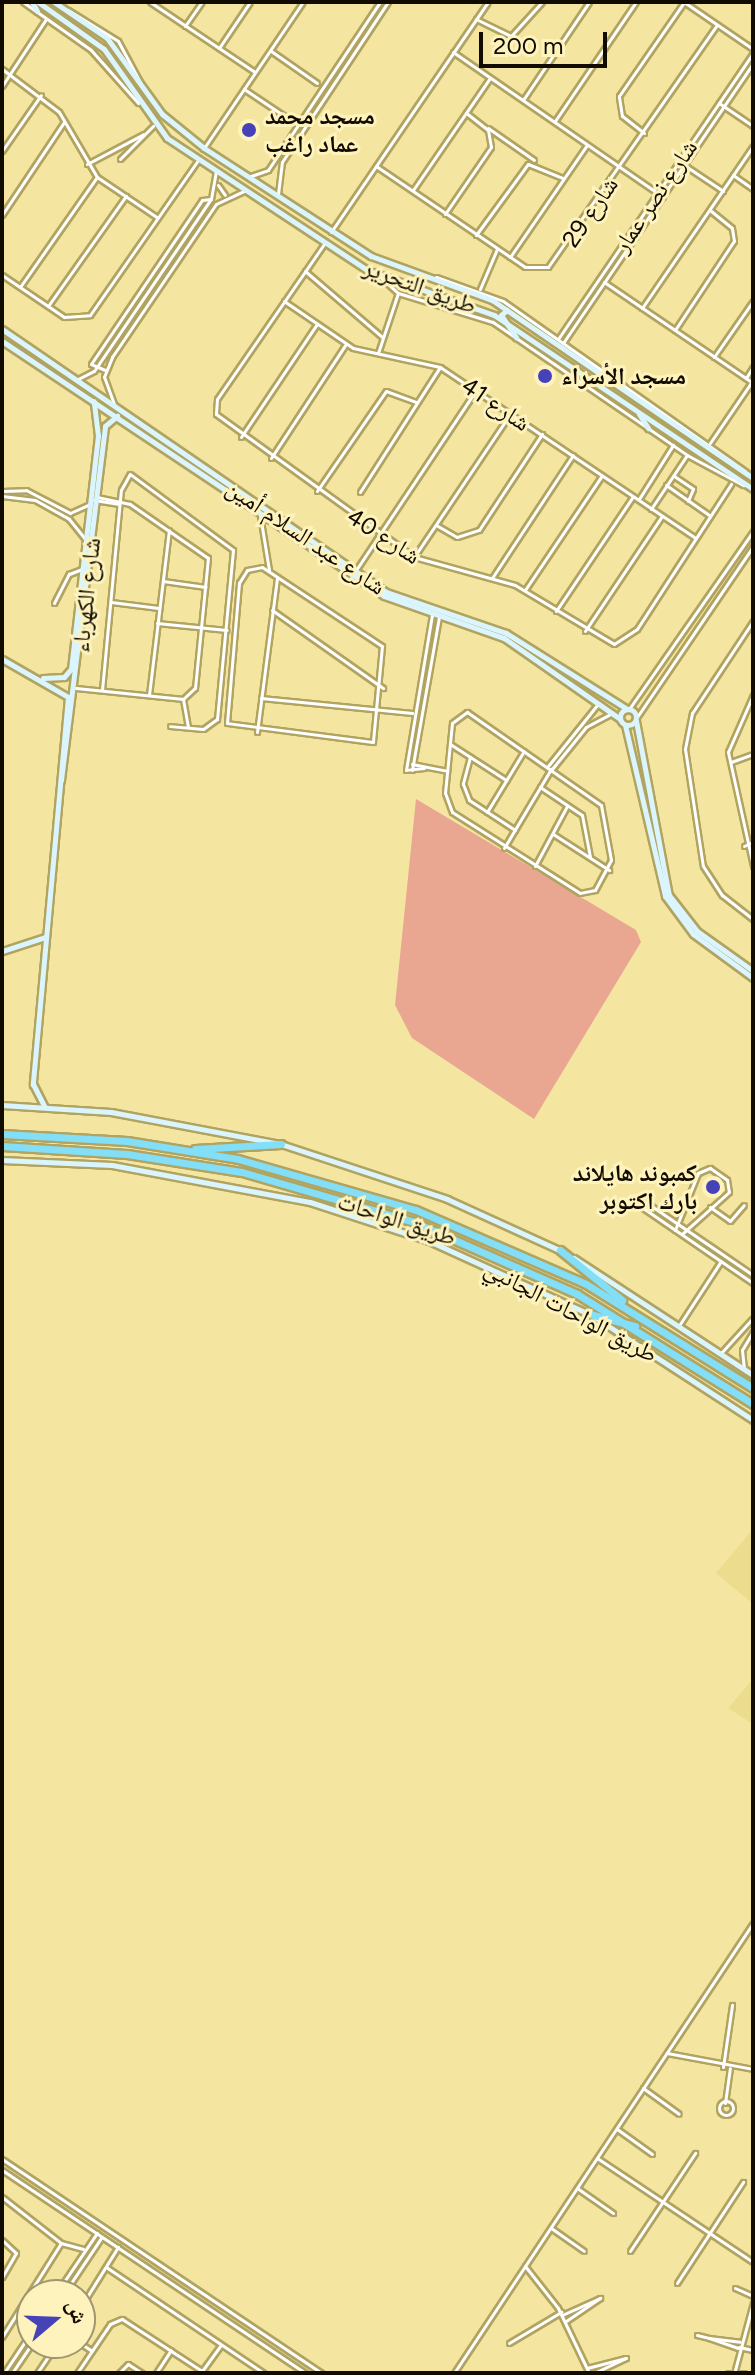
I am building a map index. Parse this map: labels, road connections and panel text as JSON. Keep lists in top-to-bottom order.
{
  "streets": {
    "highway": ["طريق الواحات"],
    "street": [
      "شارع نصر عمار",
      "شارع 29",
      "طريق التحرير",
      "شارع 41",
      "شارع 40",
      "شارع عبد السلام أمين",
      "شارع الكهرباء",
      "طريق الواحات الجانبي"
    ]
  },
  "crossings": [
    ["طريق التحرير", "شارع 40"],
    ["شارع 41", "شارع 40"],
    ["شارع عبد السلام أمين", "شارع الكهرباء"]
  ],
  "places": ["مسجد محمد عماد راغب", "مسجد الأسراء", "كمبوند هايلاند بارك اكتوبر"],
  "scale_bar": "200 m",
  "north": "right"
}
